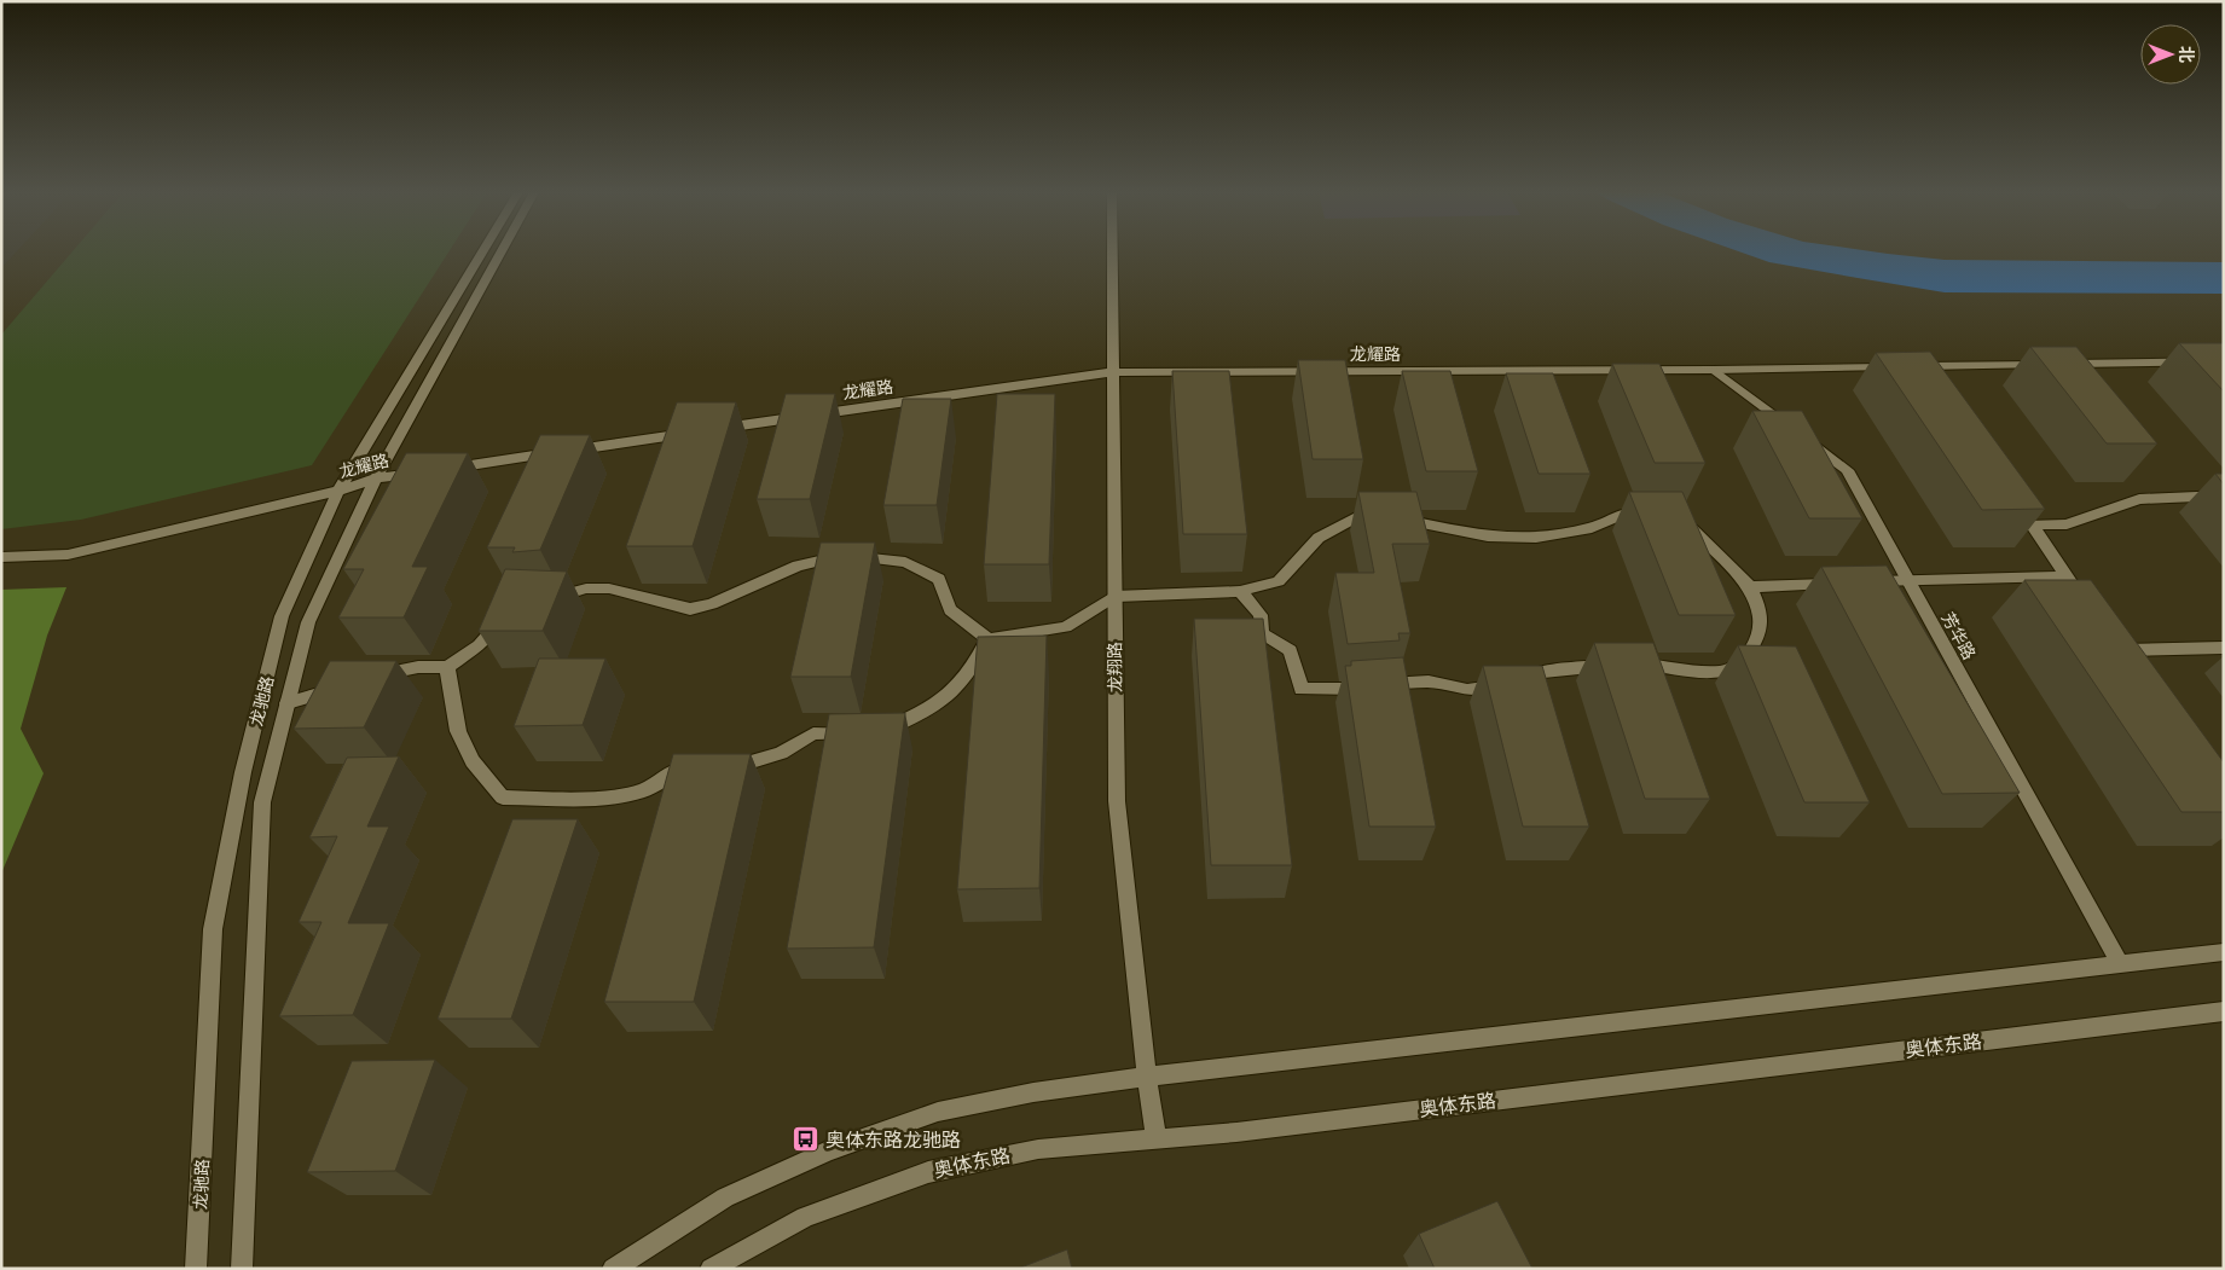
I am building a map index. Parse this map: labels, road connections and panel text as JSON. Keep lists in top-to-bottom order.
{
  "streets": {
    "street": [
      "龙耀路",
      "芳华路",
      "龙翔路",
      "龙驰路",
      "奥体东路"
    ]
  },
  "crossings": [
    ["龙耀路", "芳华路"],
    ["龙耀路", "龙翔路"],
    ["龙耀路", "龙驰路"],
    ["龙翔路", "奥体东路"]
  ],
  "places": {
    "bus stop": ["奥体东路龙驰路"]
  },
  "north": "right"
}
